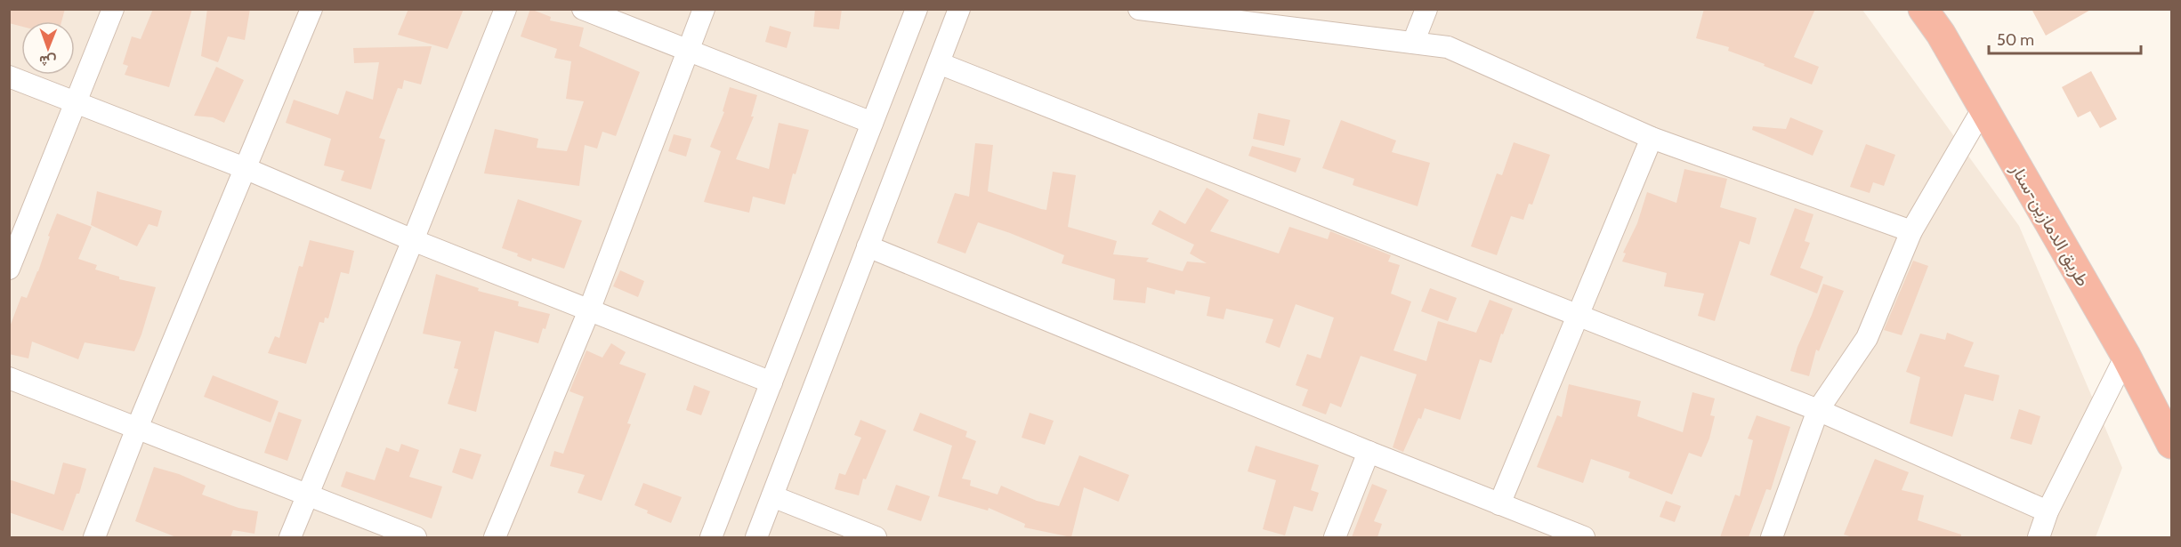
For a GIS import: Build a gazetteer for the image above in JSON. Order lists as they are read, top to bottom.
{
  "streets": {
    "highway": ["طريق الدمازين-سنار"]
  },
  "scale_bar": "50 m",
  "north": "bottom"
}
